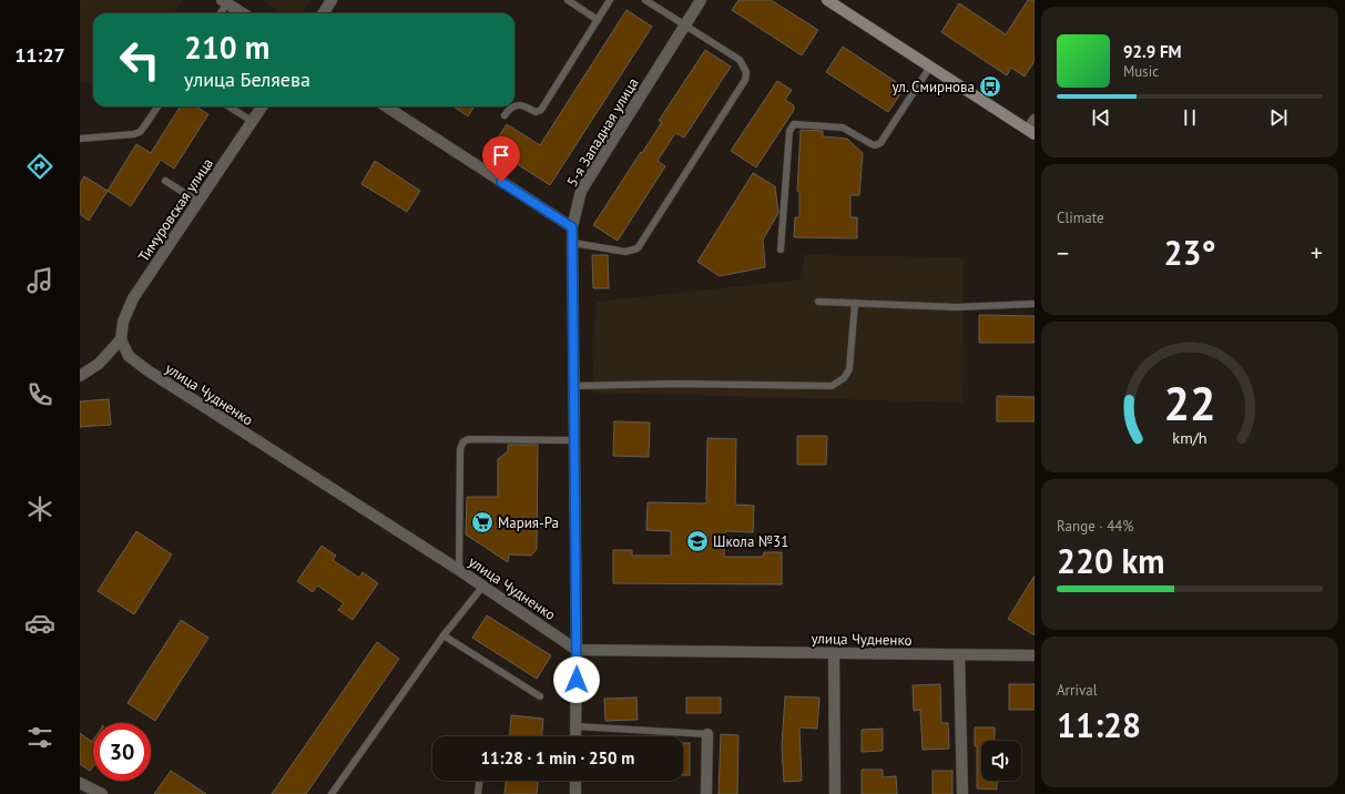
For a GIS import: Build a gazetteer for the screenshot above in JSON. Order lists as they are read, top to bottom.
{
  "streets": {
    "street": ["5-я Западная улица", "Тимуровская улица", "улица Чудненко"]
  },
  "crossings": [
    ["5-я Западная улица", "улица Чудненко"],
    ["Тимуровская улица", "улица Чудненко"]
  ],
  "places": {
    "bus stop": ["ул. Смирнова"],
    "supermarket": ["Мария-Ра"],
    "school or university": ["Школа №31"]
  },
  "page": {
    "tabs": "11:27",
    "turn": ["210 m", "улица Беляева"],
    "song": ["92.9 FM", "Music"],
    "tile": [
      "Climate",
      ["Range · 44%", "220 km"],
      ["Arrival", "11:28"]
    ],
    "heat": ["−", "23°", "+"],
    "limit": "30",
    "trip": "11:28 · 1 min · 250 m",
    "gauge": ["22", "km/h"]
  }
}
